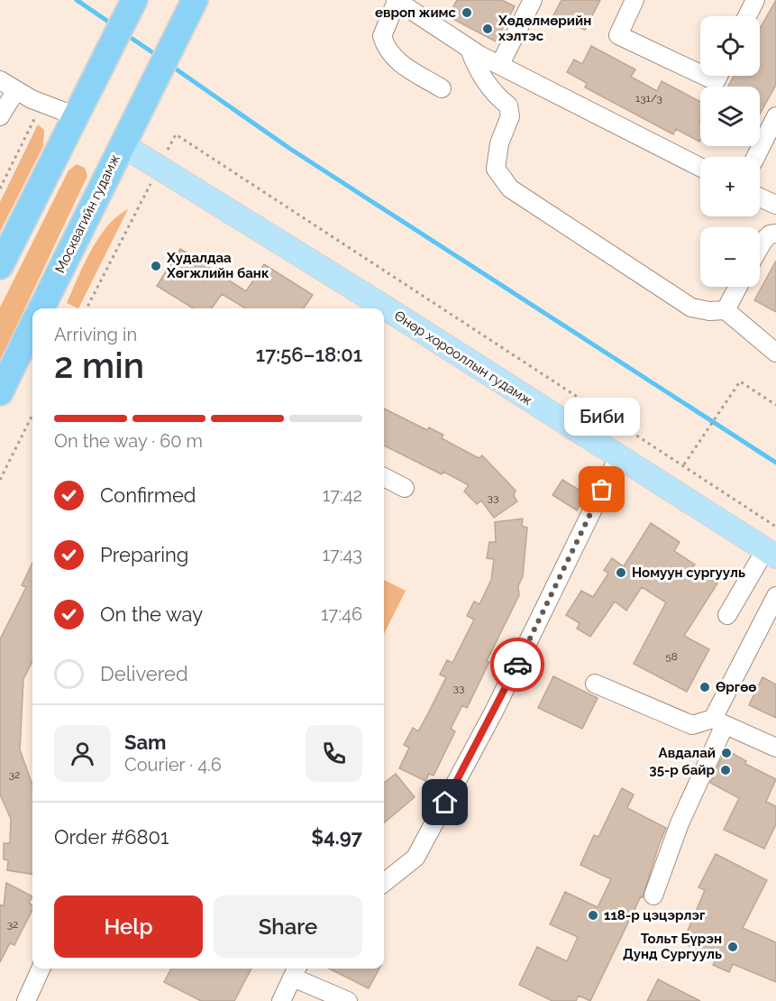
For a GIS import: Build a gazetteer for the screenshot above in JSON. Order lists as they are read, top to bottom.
{
  "streets": {
    "highway": ["Москвагийн гудамж"],
    "main road": ["Өнөр хорооллын гудамж"]
  },
  "crossings": [
    ["Москвагийн гудамж", "Өнөр хорооллын гудамж"]
  ],
  "places": [
    "европ жимс",
    "Хөдөлмөрийн хэлтэс",
    "Худалдаа Хөгжлийн банк",
    "Биби",
    "Номуун сургууль",
    "Өргөө",
    "Авдалай",
    "35-р байр",
    "118-р цэцэрлэг",
    "Тольт Бүрэн Дунд Сургууль"
  ],
  "house_numbers": [
    "131/3",
    "33",
    "58",
    "33",
    "32",
    "32"
  ],
  "page": {
    "map_buttons": ["+", "−"],
    "heading": ["2 min", "Arriving in", "17:56–18:01"],
    "panel": [
      "Sam",
      "Courier · 4.6",
      "Order #6801",
      "$4.97"
    ],
    "bubble": "Биби",
    "bar": "On the way · 60 m",
    "list": [
      ["Confirmed", "17:42"],
      ["Preparing", "17:43"],
      ["On the way", "17:46"],
      "Delivered"
    ],
    "buttons": ["Help", "Share"]
  }
}
